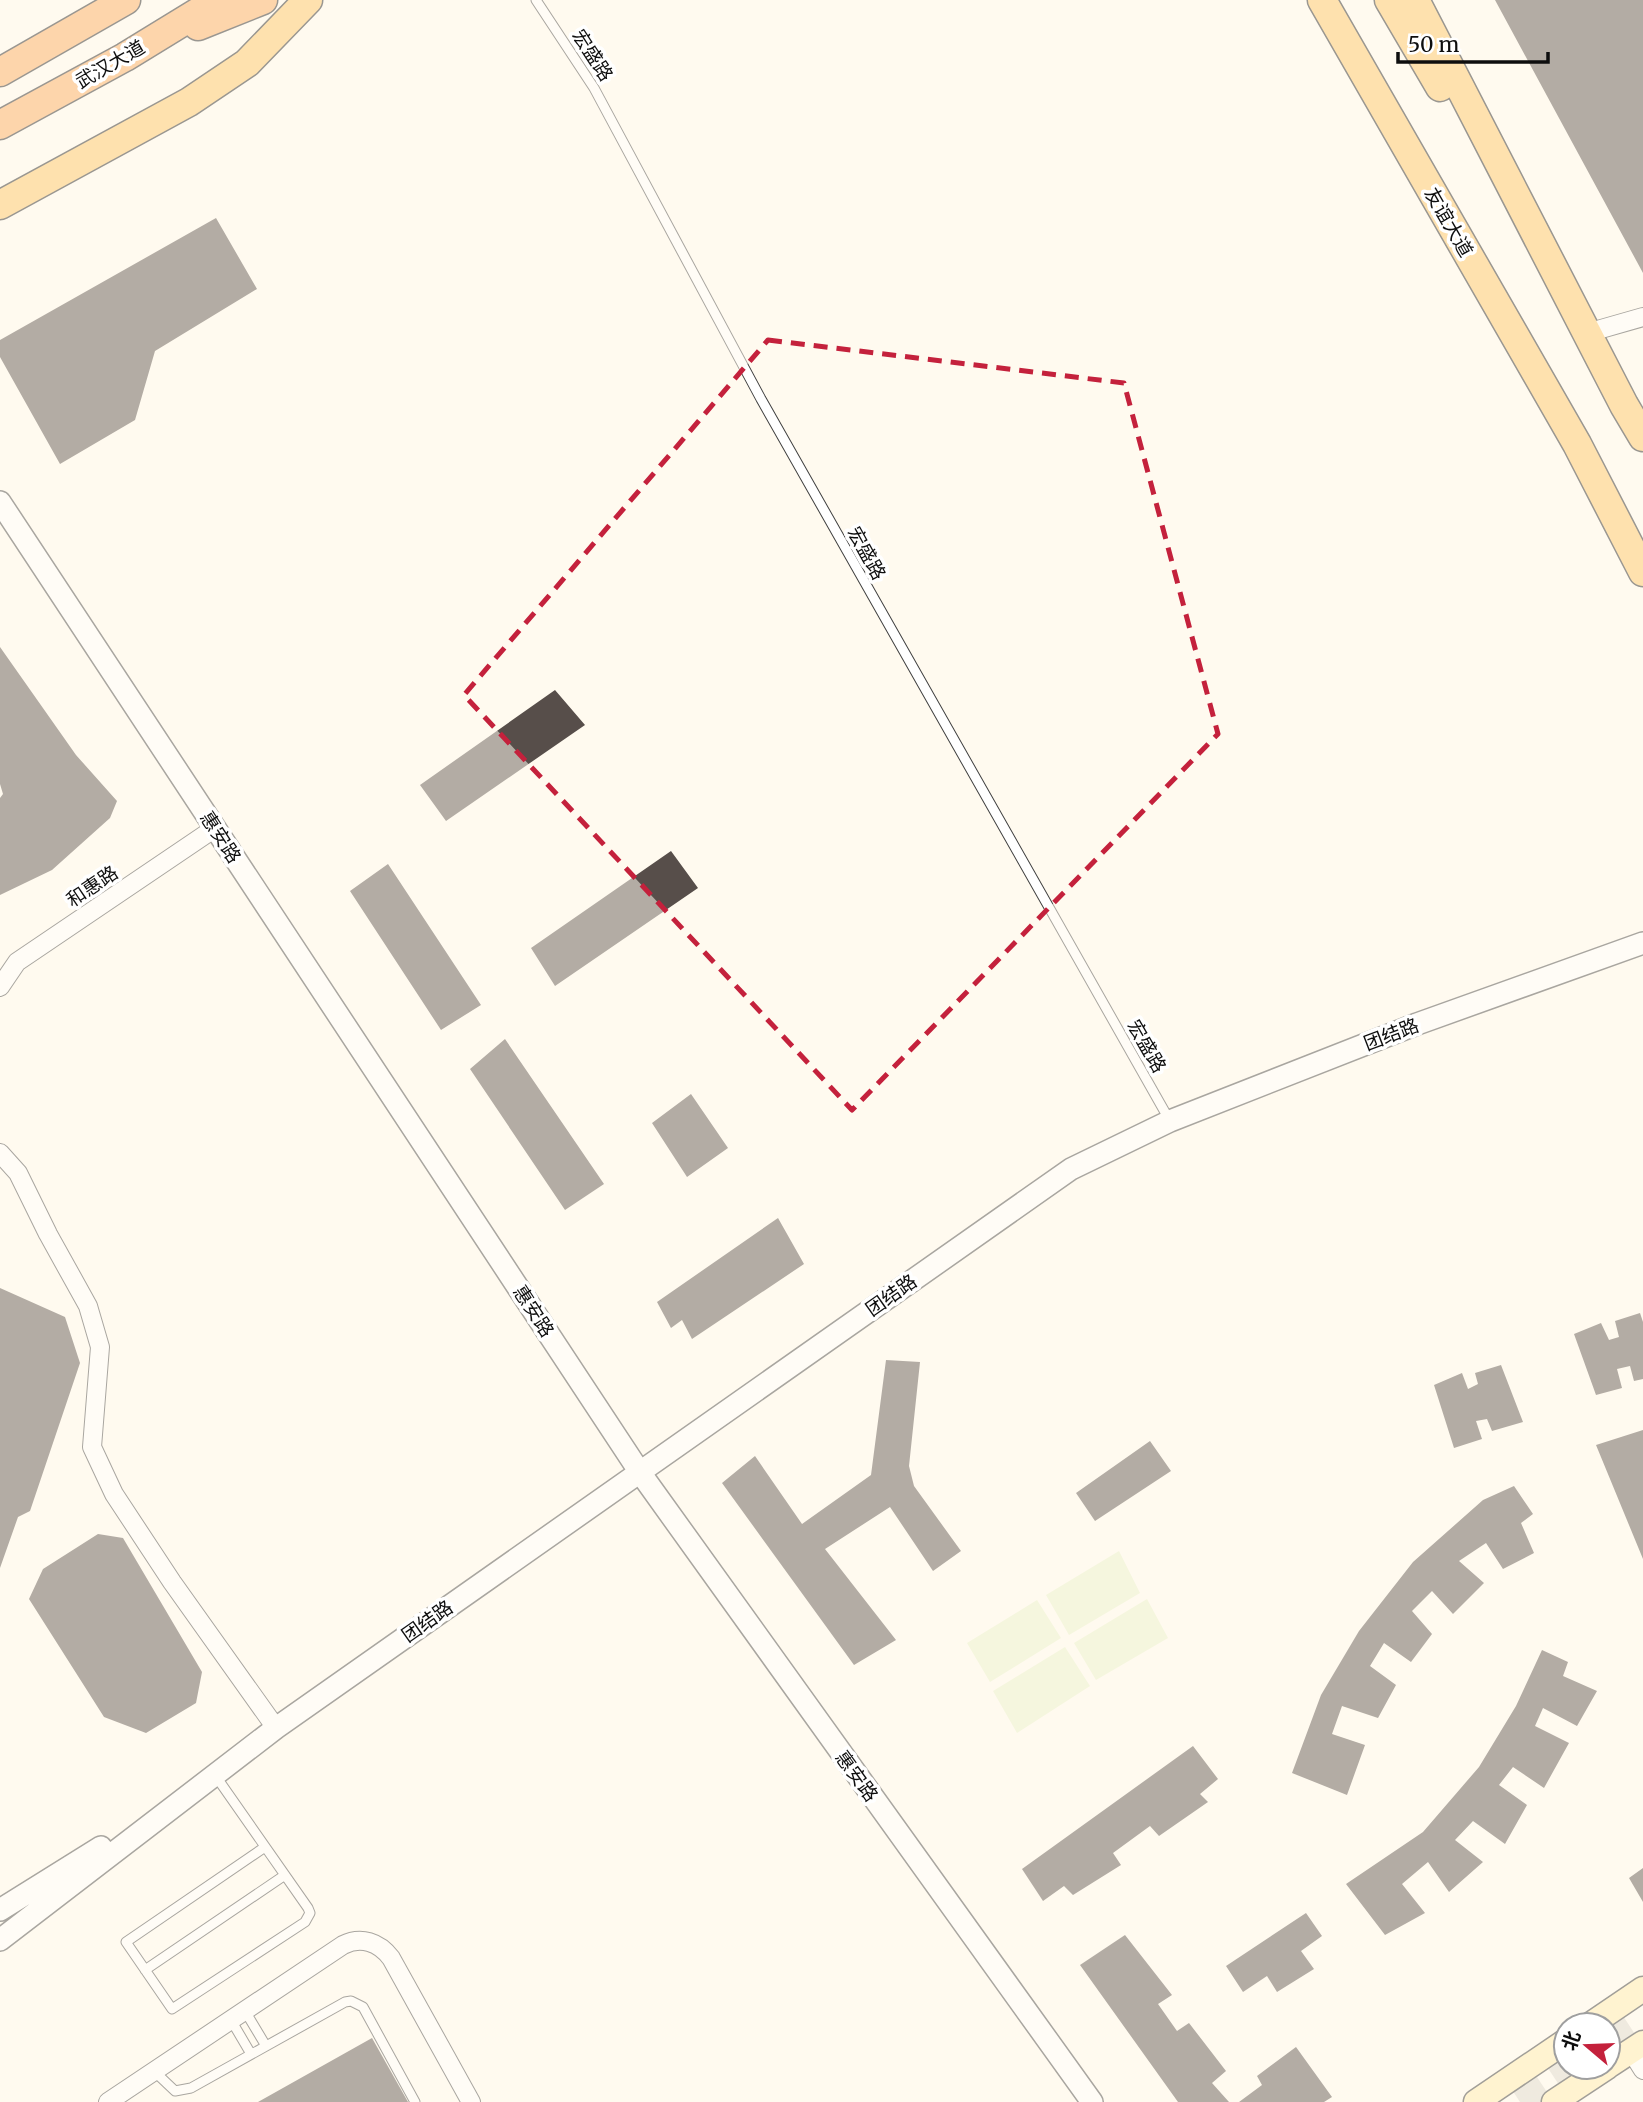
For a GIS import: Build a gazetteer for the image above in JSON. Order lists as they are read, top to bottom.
{
  "streets": {
    "highway": ["武汉大道"],
    "main road": ["友谊大道"],
    "street": ["惠安路", "和惠路", "团结路"],
    "lane": ["宏盛路"]
  },
  "crossings": [
    ["宏盛路", "团结路"],
    ["惠安路", "和惠路"],
    ["惠安路", "团结路"]
  ],
  "scale_bar": "50 m",
  "north": "left"
}
